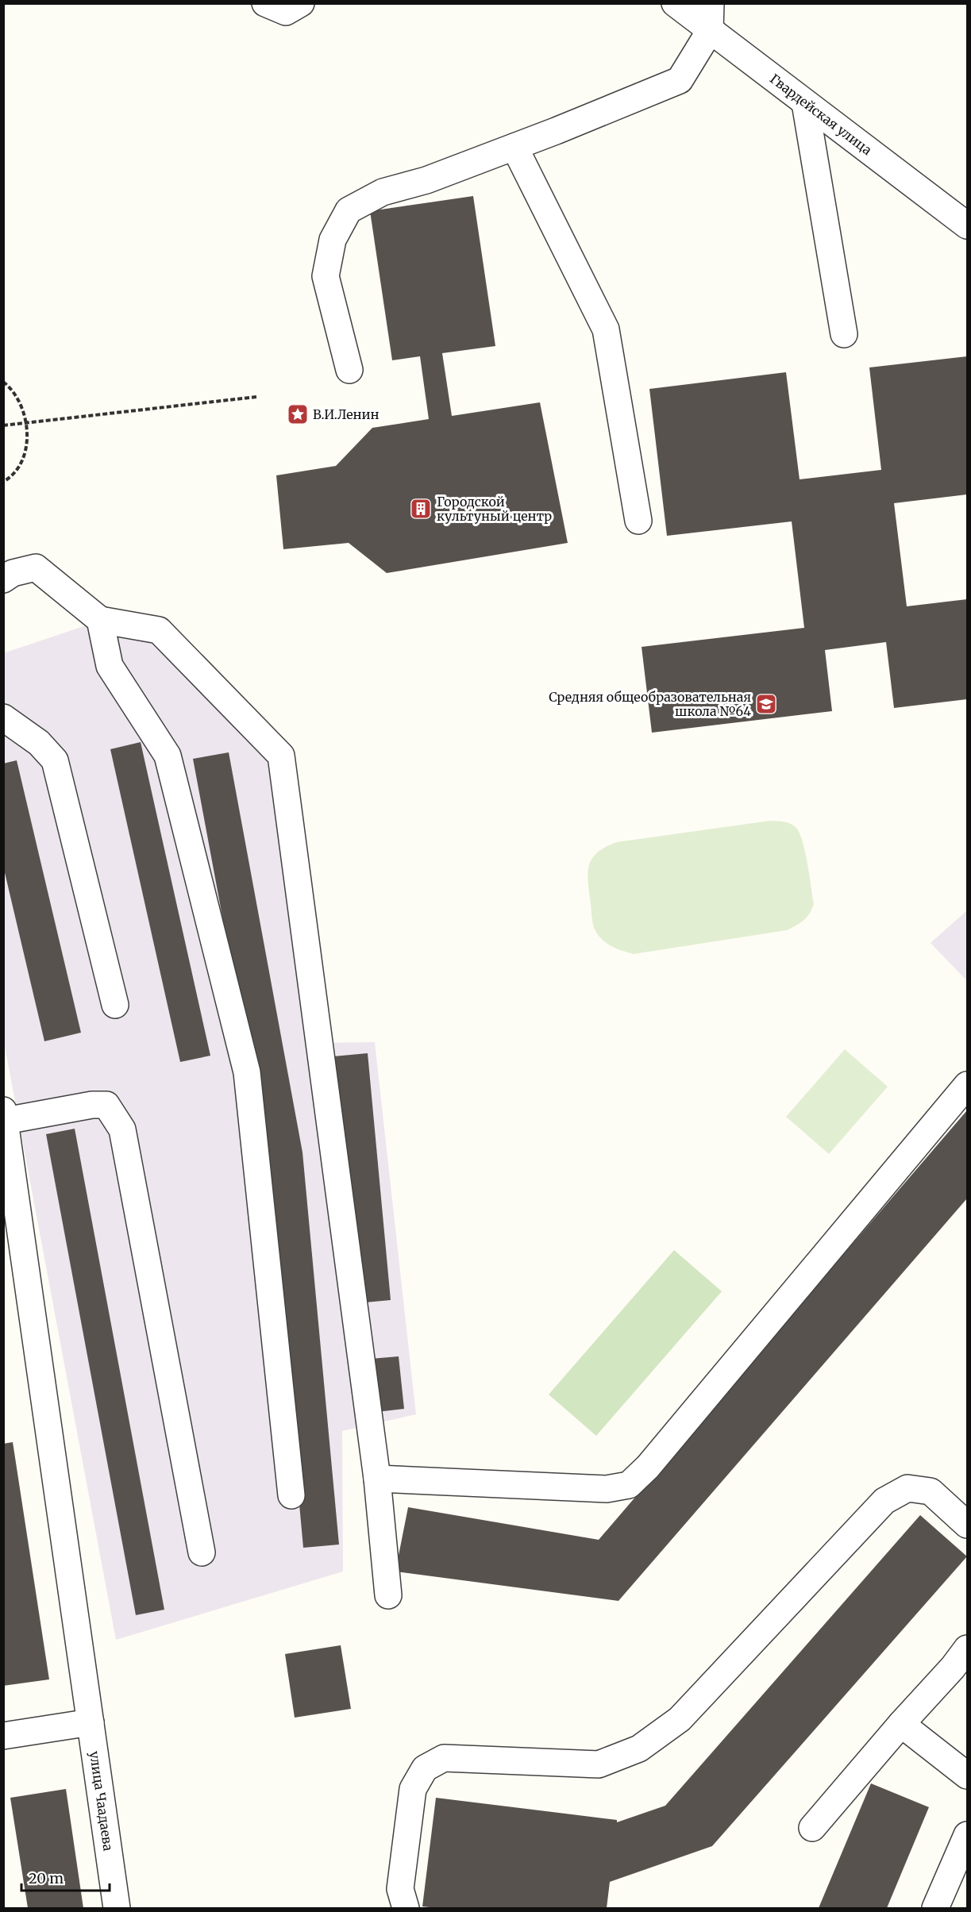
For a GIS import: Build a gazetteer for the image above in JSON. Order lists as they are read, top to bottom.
{
  "streets": {
    "street": ["Гвардейская улица", "улица Чаадаева"]
  },
  "places": {
    "place": ["В.И.Ленин"],
    "building": ["Городской культуный центр"],
    "school or university": ["Средняя общеобразовательная школа №64"]
  },
  "scale_bar": "20 m"
}
